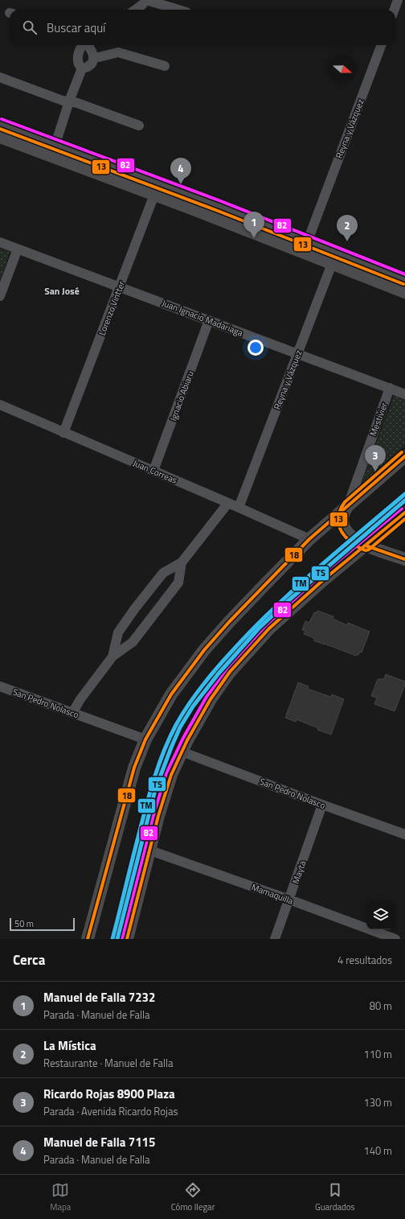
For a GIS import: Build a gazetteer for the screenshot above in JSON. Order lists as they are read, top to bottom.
{
  "streets": {
    "street": [
      "Reyna y Vázquez",
      "Lorenzo Vintter",
      "Juan Ignacio Madariaga",
      "Ignacio Abiaru",
      "Mestivier",
      "Juan Correas",
      "San Pedro Nolasco",
      "Mayta",
      "Mamaquilla"
    ]
  },
  "crossings": [
    ["Reyna y Vázquez", "Juan Ignacio Madariaga"],
    ["Reyna y Vázquez", "Juan Correas"],
    ["Lorenzo Vintter", "Juan Ignacio Madariaga"],
    ["Lorenzo Vintter", "Juan Correas"],
    ["Juan Ignacio Madariaga", "Ignacio Abiaru"],
    ["Juan Ignacio Madariaga", "Mestivier"],
    ["Ignacio Abiaru", "Juan Correas"],
    ["San Pedro Nolasco", "Mayta"],
    ["Mayta", "Mamaquilla"]
  ],
  "districts": ["San José"],
  "lines": [
    "transit line 82",
    "transit line 13",
    "transit line 18",
    "transit line TM",
    "transit line TS"
  ],
  "scale_bar": "50 m",
  "north": "right",
  "page": {
    "search": "Buscar aquí",
    "pins": [
      "4",
      "1",
      "2",
      "3"
    ],
    "scale": "50 m",
    "heading": ["Cerca", "4 resultados"],
    "list": [
      {
        "mark": "1",
        "name": "Manuel de Falla 7232",
        "note": "Parada · Manuel de Falla",
        "value": "80 m"
      },
      {
        "mark": "2",
        "name": "La Mística",
        "note": "Restaurante · Manuel de Falla",
        "value": "110 m"
      },
      {
        "mark": "3",
        "name": "Ricardo Rojas 8900 Plaza",
        "note": "Parada · Avenida Ricardo Rojas",
        "value": "130 m"
      },
      {
        "mark": "4",
        "name": "Manuel de Falla 7115",
        "note": "Parada · Manuel de Falla",
        "value": "140 m"
      }
    ],
    "nav": ["Mapa", "Cómo llegar", "Guardados"]
  }
}
